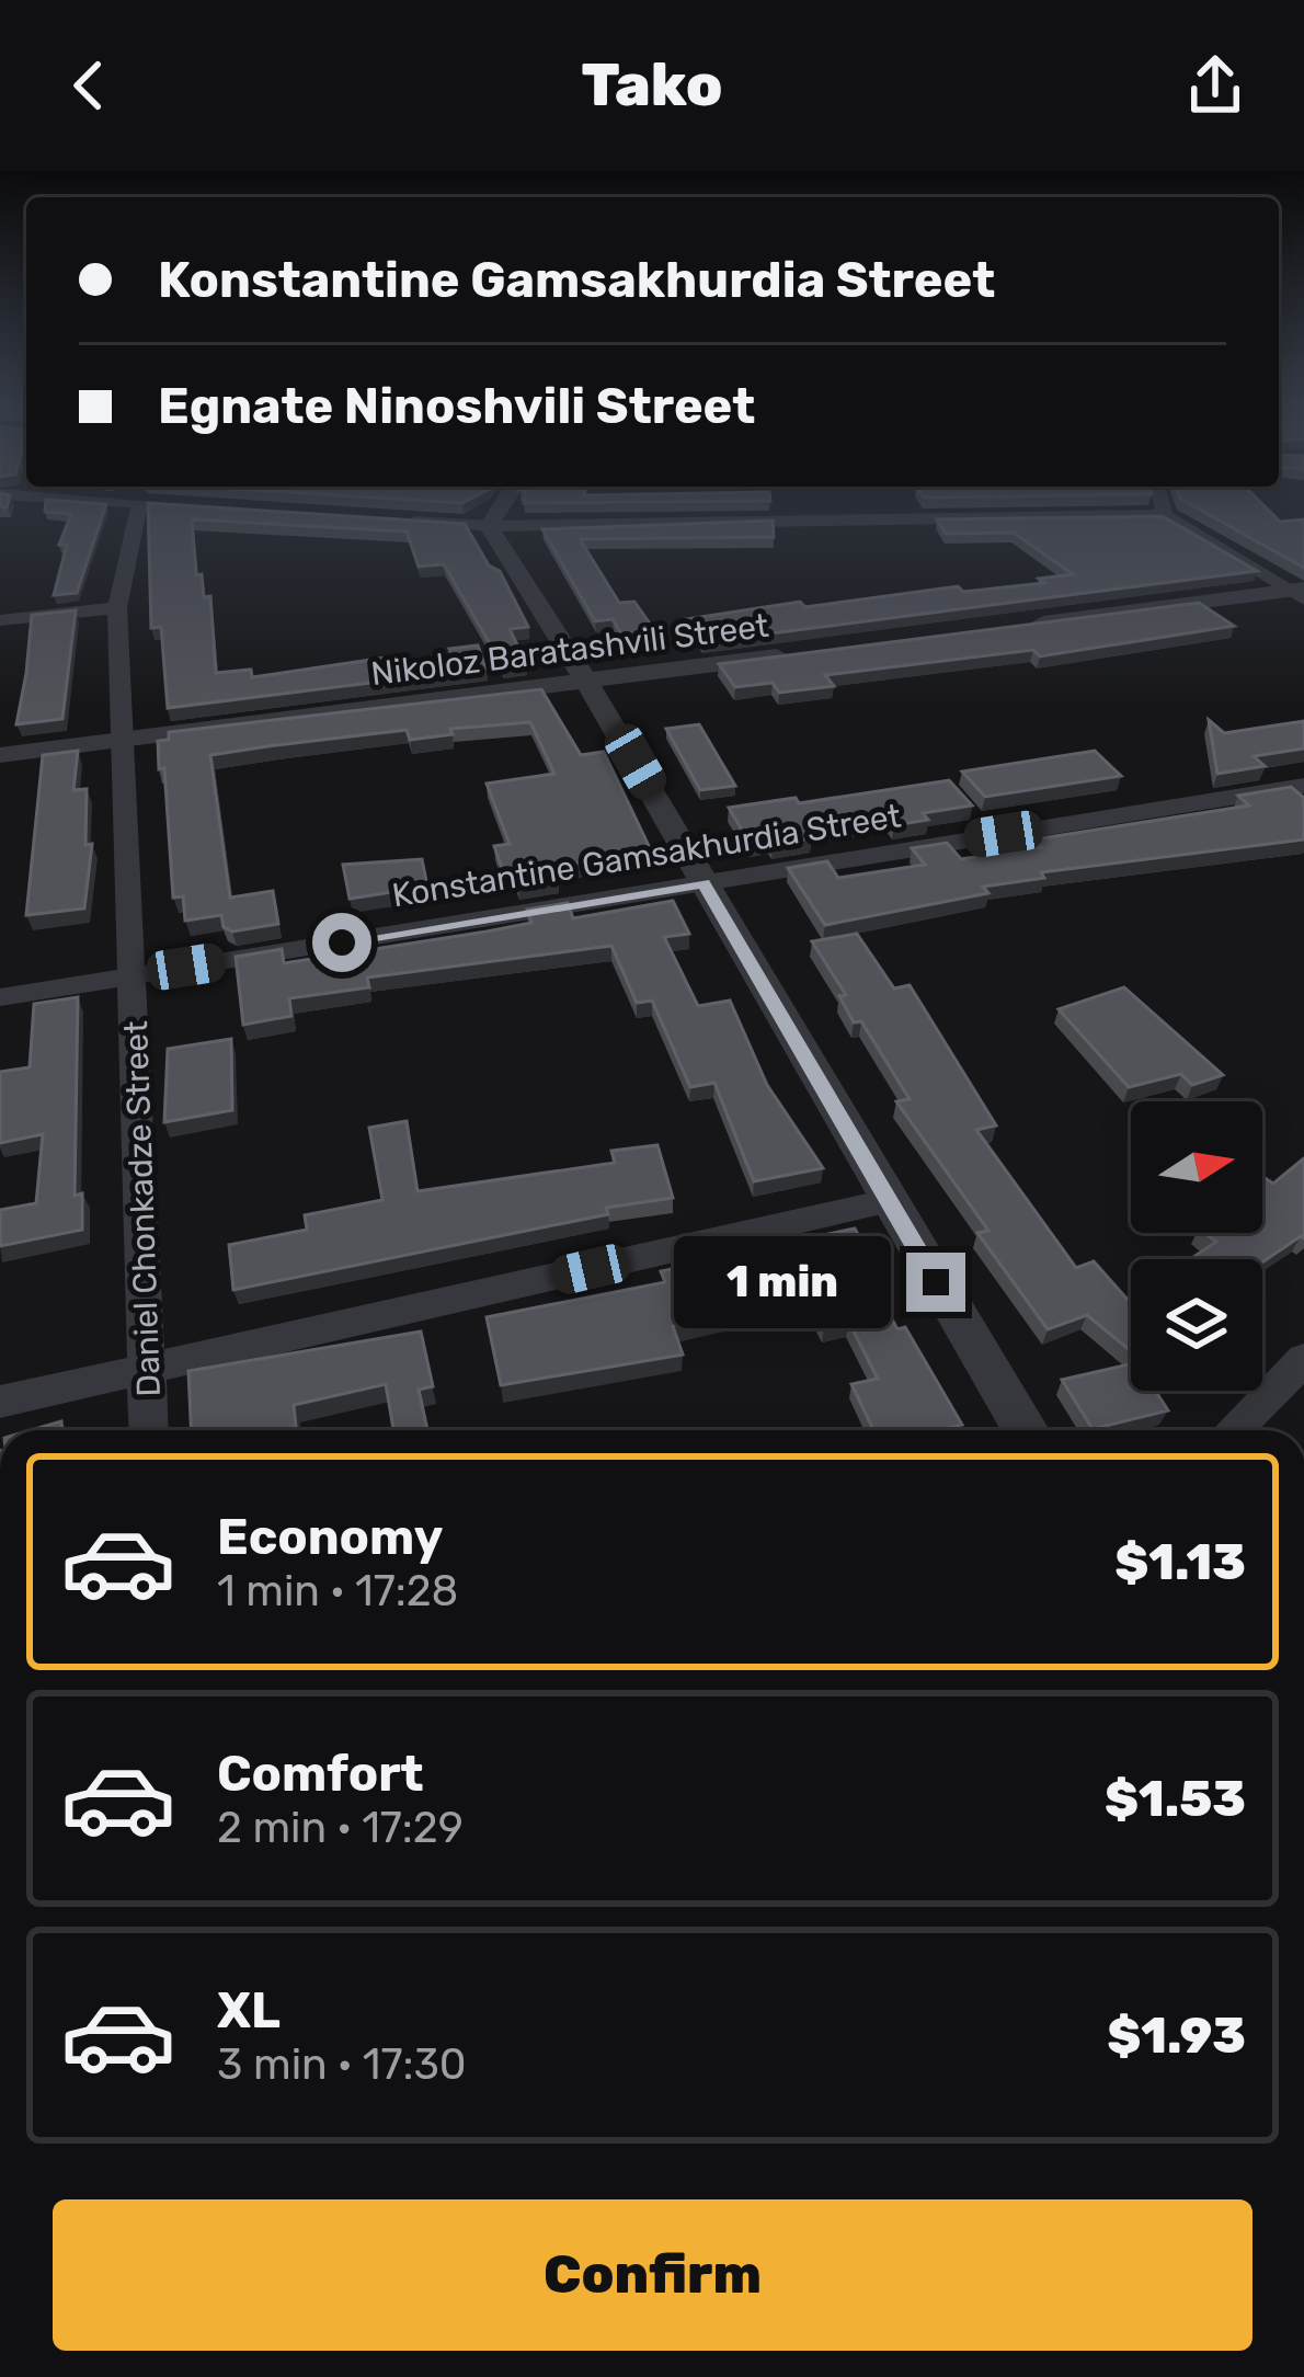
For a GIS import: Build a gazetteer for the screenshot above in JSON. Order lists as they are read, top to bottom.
{
  "streets": {
    "street": ["Nikoloz Baratashvili Street", "Konstantine Gamsakhurdia Street", "Daniel Chonkadze Street"]
  },
  "crossings": [
    ["Nikoloz Baratashvili Street", "Daniel Chonkadze Street"],
    ["Konstantine Gamsakhurdia Street", "Daniel Chonkadze Street"]
  ],
  "north": "right",
  "page": {
    "header": "Tako",
    "banner": ["Konstantine Gamsakhurdia Street", "Egnate Ninoshvili Street"],
    "bubble": "1 min",
    "list": [
      {
        "name": "Economy",
        "note": "1 min · 17:28",
        "value": "$1.13"
      },
      {
        "name": "Comfort",
        "note": "2 min · 17:29",
        "value": "$1.53"
      },
      {
        "name": "XL",
        "note": "3 min · 17:30",
        "value": "$1.93"
      }
    ],
    "buttons": "Confirm"
  }
}
